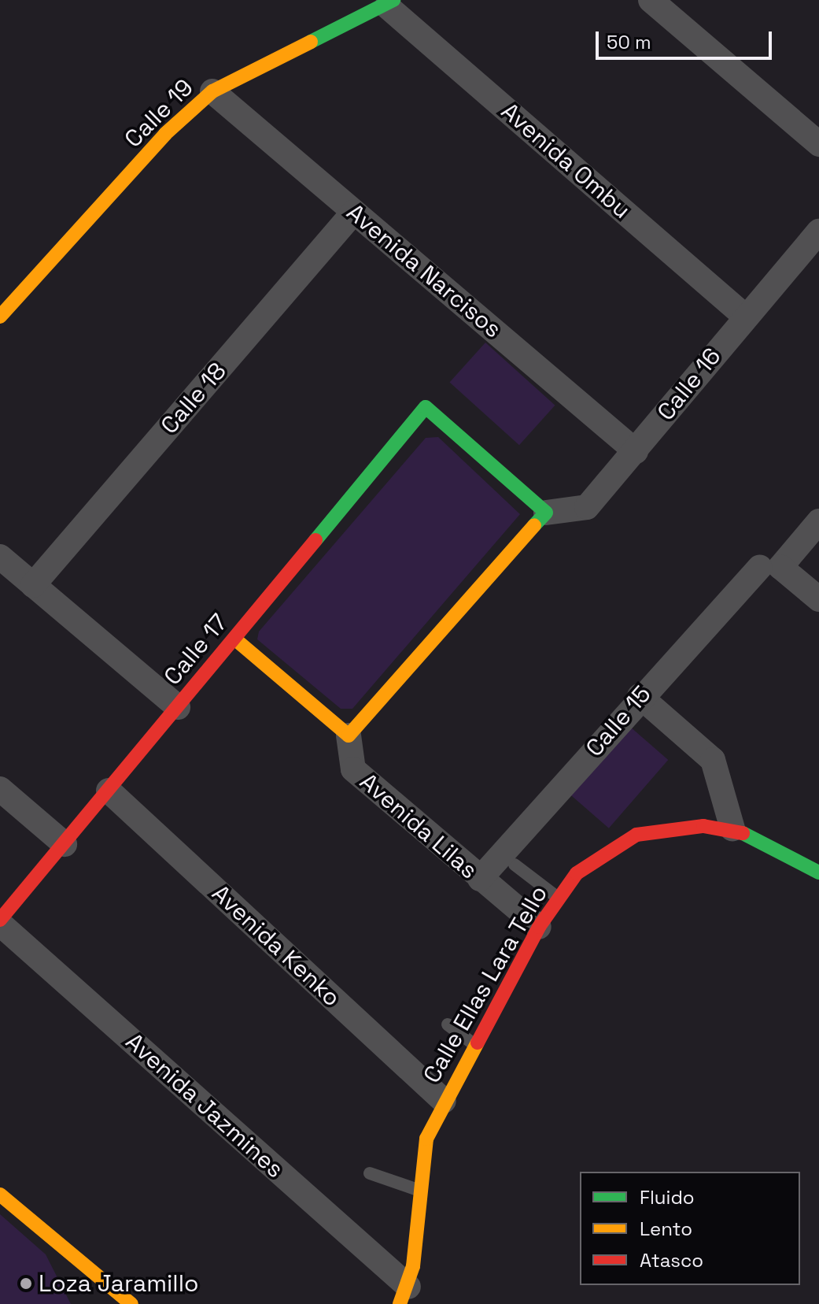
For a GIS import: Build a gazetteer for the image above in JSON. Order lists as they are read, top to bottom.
{
  "streets": {
    "street": [
      "Calle 19",
      "Avenida Ombu",
      "Avenida Narcisos",
      "Calle 16",
      "Calle 18",
      "Calle 17",
      "Calle 15",
      "Avenida Lilas",
      "Avenida Kenko",
      "Calle Ellas Lara Tello",
      "Avenida Jazmines"
    ]
  },
  "crossings": [
    ["Calle 19", "Avenida Ombu"],
    ["Calle 19", "Avenida Narcisos"],
    ["Avenida Ombu", "Calle 16"],
    ["Avenida Narcisos", "Calle 16"],
    ["Avenida Narcisos", "Calle 18"],
    ["Calle 16", "Calle 17"],
    ["Calle 17", "Avenida Kenko"],
    ["Calle 17", "Avenida Jazmines"],
    ["Calle 15", "Avenida Lilas"],
    ["Avenida Lilas", "Calle Ellas Lara Tello"],
    ["Avenida Kenko", "Calle Ellas Lara Tello"],
    ["Calle Ellas Lara Tello", "Avenida Jazmines"]
  ],
  "places": ["Loza Jaramillo"],
  "legend": ["Fluido", "Lento", "Atasco"],
  "scale_bar": "50 m"
}
